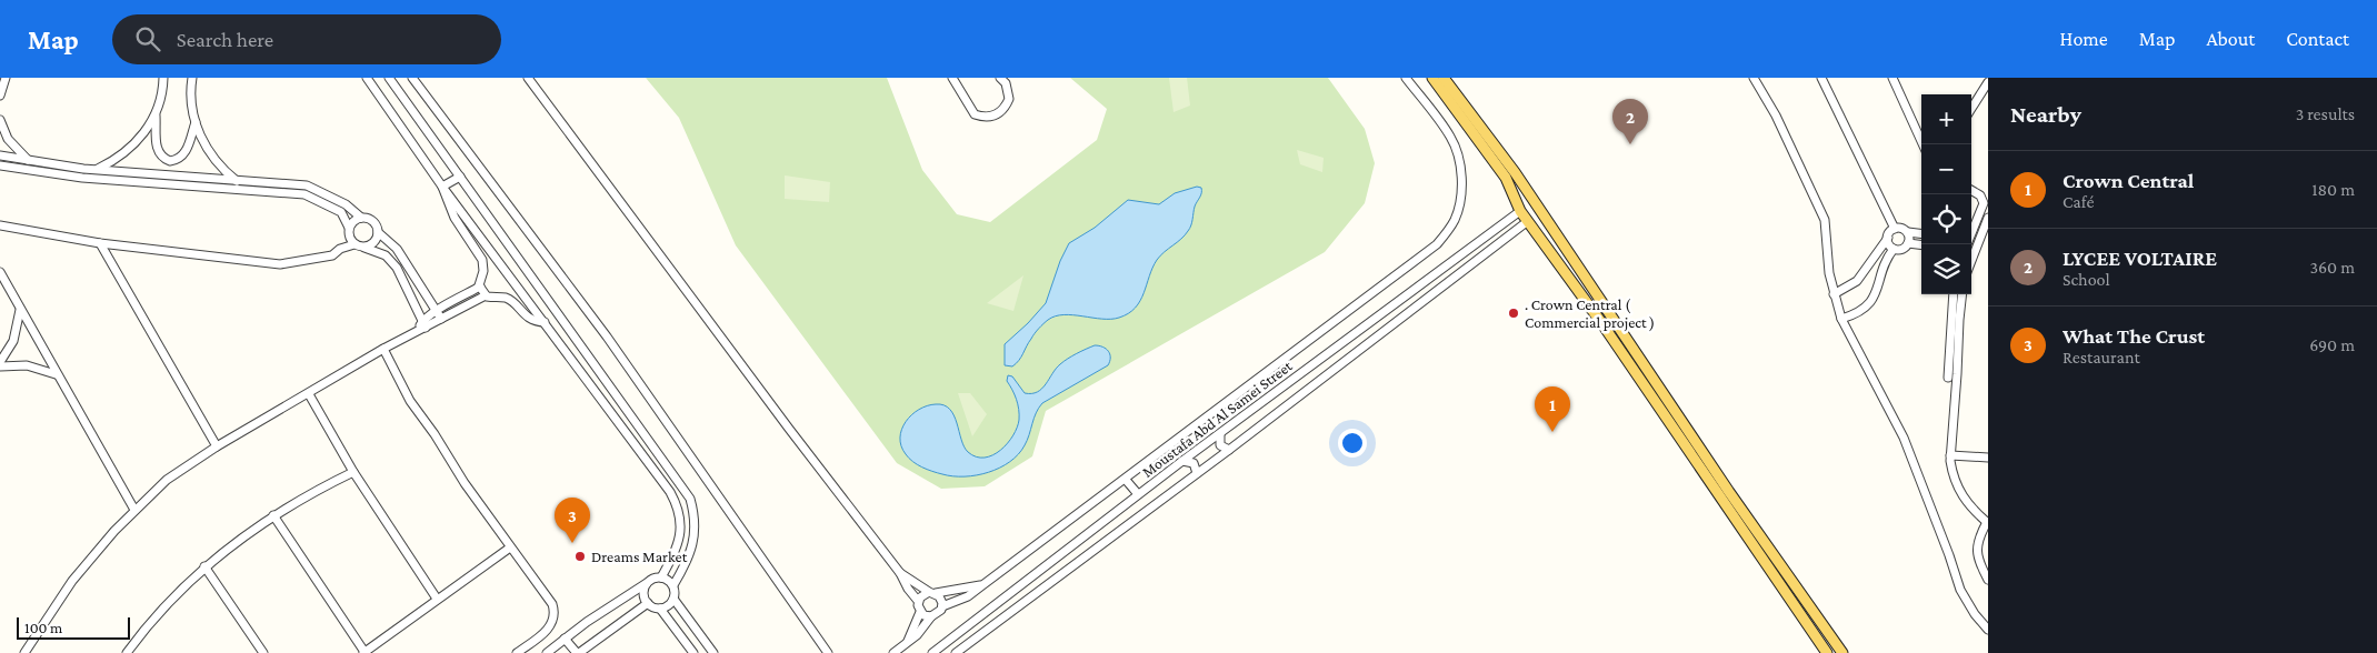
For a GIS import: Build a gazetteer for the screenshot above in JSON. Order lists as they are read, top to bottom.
{
  "streets": {
    "street": ["Moustafa Abd Al Samei Street"]
  },
  "places": [". Crown Central ( Commercial project )", "Dreams Market"],
  "scale_bar": "100 m",
  "page": {
    "header": "Map",
    "search": "Search here",
    "nav": [
      "Home",
      "Map",
      "About",
      "Contact"
    ],
    "heading": ["Nearby", "3 results"],
    "map_buttons": ["+", "−"],
    "pins": ["2", "1", "3"],
    "list": [
      {
        "mark": "1",
        "name": "Crown Central",
        "note": "Café",
        "value": "180 m"
      },
      {
        "mark": "2",
        "name": "LYCEE VOLTAIRE",
        "note": "School",
        "value": "360 m"
      },
      {
        "mark": "3",
        "name": "What The Crust",
        "note": "Restaurant",
        "value": "690 m"
      }
    ],
    "scale": "100 m"
  }
}
